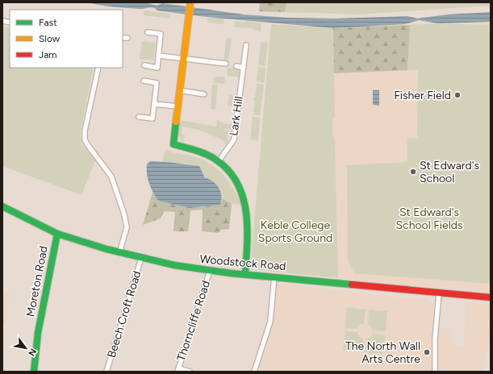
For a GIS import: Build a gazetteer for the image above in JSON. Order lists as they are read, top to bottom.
{
  "streets": {
    "main road": ["Woodstock Road", "Moreton Road"],
    "street": ["Lark Hill", "Beech Croft Road", "Thorncliffe Road"]
  },
  "crossings": [
    ["Woodstock Road", "Moreton Road"],
    ["Woodstock Road", "Beech Croft Road"],
    ["Woodstock Road", "Thorncliffe Road"]
  ],
  "parks": ["St Edward's School Fields", "Keble College Sports Ground"],
  "places": ["Fisher Field", "St Edward's School", "The North Wall Arts Centre"],
  "legend": ["Fast", "Slow", "Jam"],
  "north": "bottom right"
}
